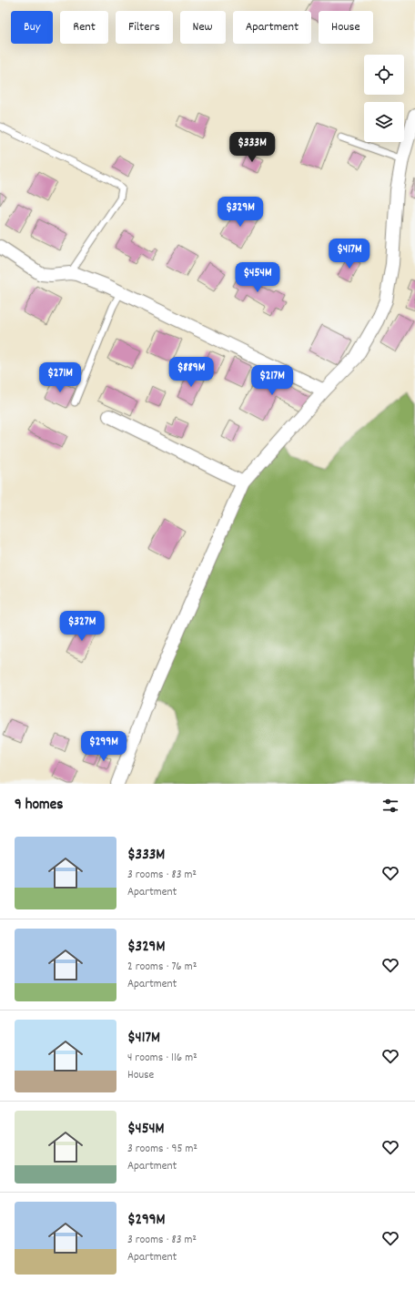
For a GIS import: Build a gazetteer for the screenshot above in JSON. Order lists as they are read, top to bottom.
{
  "page": {
    "chip": [
      "Buy",
      "Rent",
      "Filters",
      "New",
      "Apartment",
      "House"
    ],
    "price": [
      "$333M",
      "$329M",
      "$417M",
      "$454M",
      "$889M",
      "$271M",
      "$217M",
      "$327M",
      "$299M"
    ],
    "heading": "9 homes",
    "list": [
      {
        "name": "$333M",
        "note": "3 rooms · 83 m² · Apartment"
      },
      {
        "name": "$329M",
        "note": "2 rooms · 76 m² · Apartment"
      },
      {
        "name": "$417M",
        "note": "4 rooms · 116 m² · House"
      },
      {
        "name": "$454M",
        "note": "3 rooms · 95 m² · Apartment"
      },
      {
        "name": "$299M",
        "note": "3 rooms · 83 m² · Apartment"
      }
    ]
  }
}
